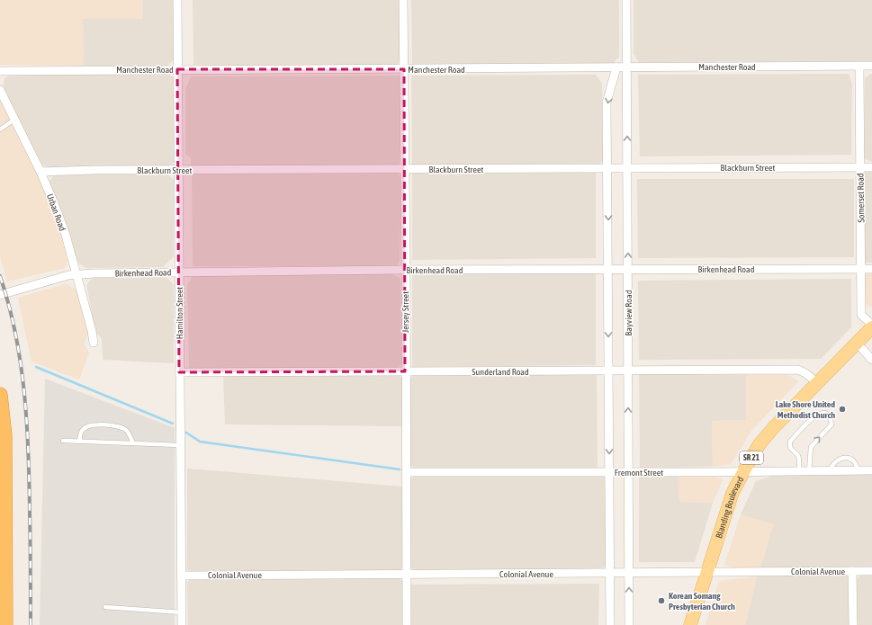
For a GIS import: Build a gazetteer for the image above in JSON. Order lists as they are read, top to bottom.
{
  "streets": {
    "main road": ["SR 21", "Blanding Boulevard"],
    "street": [
      "Manchester Road",
      "Blackburn Street",
      "Somerset Road",
      "Urban Road",
      "Birkenhead Road",
      "Jersey Street",
      "Hamilton Street",
      "Bayview Road",
      "Sunderland Road",
      "Fremont Street",
      "Colonial Avenue"
    ]
  },
  "crossings": [
    ["Manchester Road", "Somerset Road"],
    ["Manchester Road", "Jersey Street"],
    ["Manchester Road", "Hamilton Street"],
    ["Manchester Road", "Bayview Road"],
    ["Blackburn Street", "Somerset Road"],
    ["Blackburn Street", "Urban Road"],
    ["Blackburn Street", "Jersey Street"],
    ["Blackburn Street", "Hamilton Street"],
    ["Blackburn Street", "Bayview Road"],
    ["Somerset Road", "Birkenhead Road"],
    ["Somerset Road", "Blanding Boulevard"],
    ["Urban Road", "Birkenhead Road"],
    ["Birkenhead Road", "Jersey Street"],
    ["Birkenhead Road", "Hamilton Street"],
    ["Birkenhead Road", "Bayview Road"],
    ["Jersey Street", "Sunderland Road"],
    ["Jersey Street", "Fremont Street"],
    ["Jersey Street", "Colonial Avenue"],
    ["Hamilton Street", "Sunderland Road"],
    ["Hamilton Street", "Colonial Avenue"],
    ["Bayview Road", "Sunderland Road"],
    ["Bayview Road", "Fremont Street"],
    ["Bayview Road", "Colonial Avenue"],
    ["Sunderland Road", "Blanding Boulevard"],
    ["Fremont Street", "Blanding Boulevard"],
    ["Blanding Boulevard", "Colonial Avenue"]
  ],
  "places": ["Lake Shore United Methodist Church", "Korean Somang Presbyterian Church"]
}
